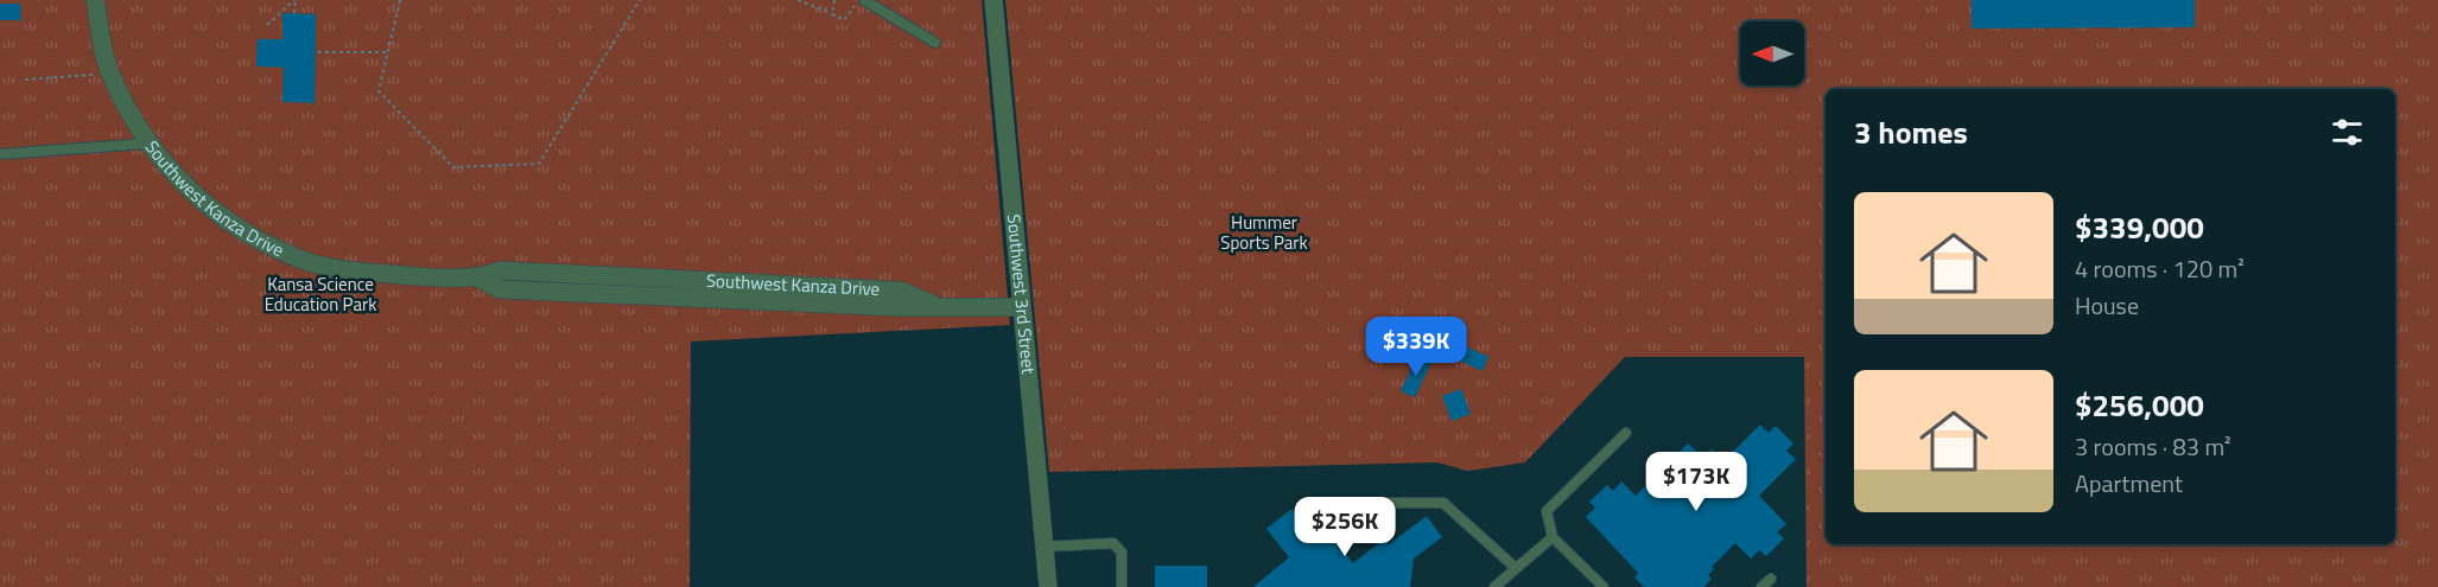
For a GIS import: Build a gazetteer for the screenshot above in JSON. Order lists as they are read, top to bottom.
{
  "streets": {
    "street": ["Southwest Kanza Drive", "Southwest 3rd Street"]
  },
  "crossings": [
    ["Southwest Kanza Drive", "Southwest 3rd Street"]
  ],
  "parks": ["Hummer Sports Park", "Kansa Science Education Park"],
  "north": "left",
  "page": {
    "heading": "3 homes",
    "list": [
      {
        "name": "$339,000",
        "note": "4 rooms · 120 m² · House"
      },
      {
        "name": "$256,000",
        "note": "3 rooms · 83 m² · Apartment"
      }
    ],
    "price": ["$339K", "$173K", "$256K"]
  }
}
